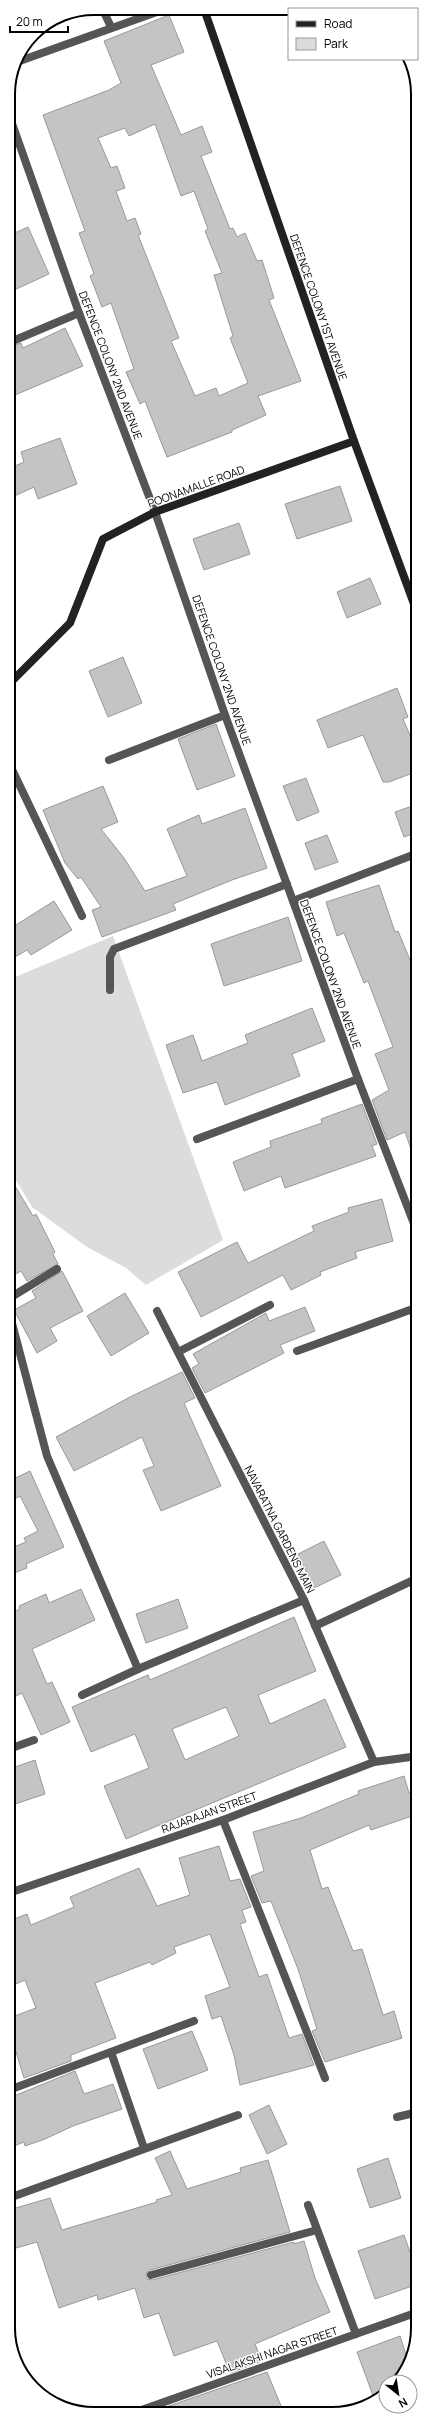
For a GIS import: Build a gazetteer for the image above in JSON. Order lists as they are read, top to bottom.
{
  "streets": {
    "street": [
      "DEFENCE COLONY 1ST AVENUE",
      "DEFENCE COLONY 2ND AVENUE",
      "POONAMALLE ROAD",
      "NAVARATNA GARDENS MAIN",
      "RAJARAJAN STREET",
      "VISALAKSHI NAGAR STREET"
    ]
  },
  "crossings": [
    ["DEFENCE COLONY 1ST AVENUE", "POONAMALLE ROAD"],
    ["DEFENCE COLONY 2ND AVENUE", "POONAMALLE ROAD"],
    ["NAVARATNA GARDENS MAIN", "RAJARAJAN STREET"]
  ],
  "legend": ["Road", "Park"],
  "scale_bar": "20 m",
  "north": "bottom right"
}
